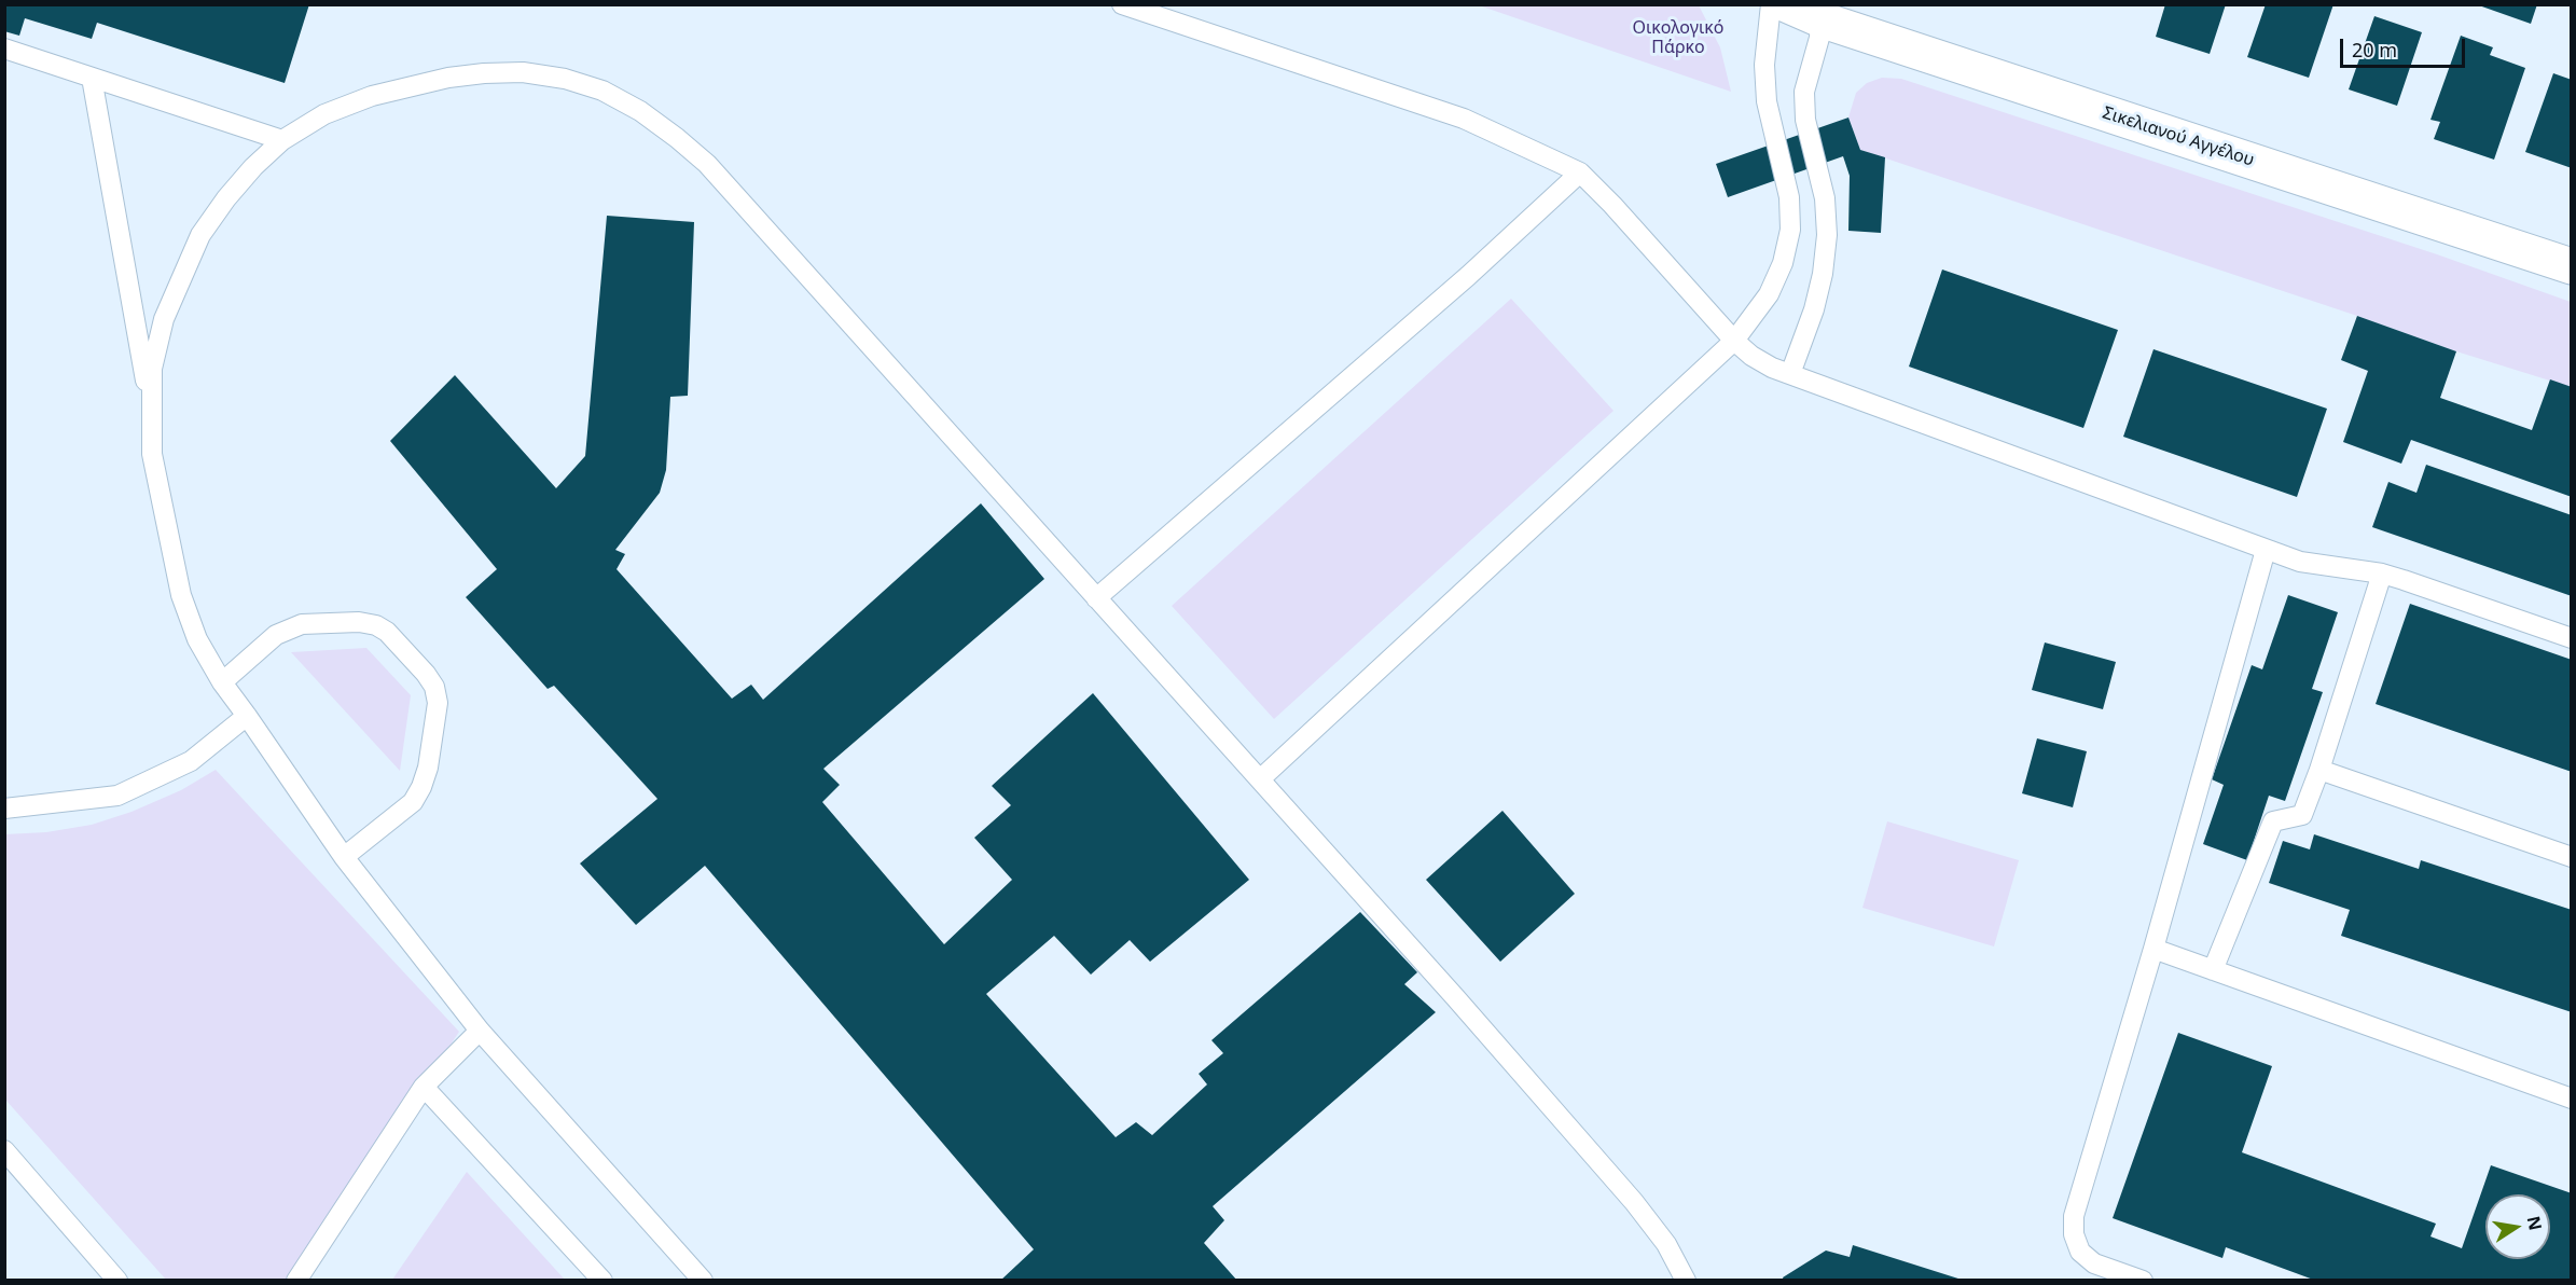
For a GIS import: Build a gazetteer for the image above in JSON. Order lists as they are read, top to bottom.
{
  "streets": {
    "street": ["Σικελιανού Αγγέλου"]
  },
  "parks": ["Οικολογικό Πάρκο"],
  "scale_bar": "20 m",
  "north": "right"
}
